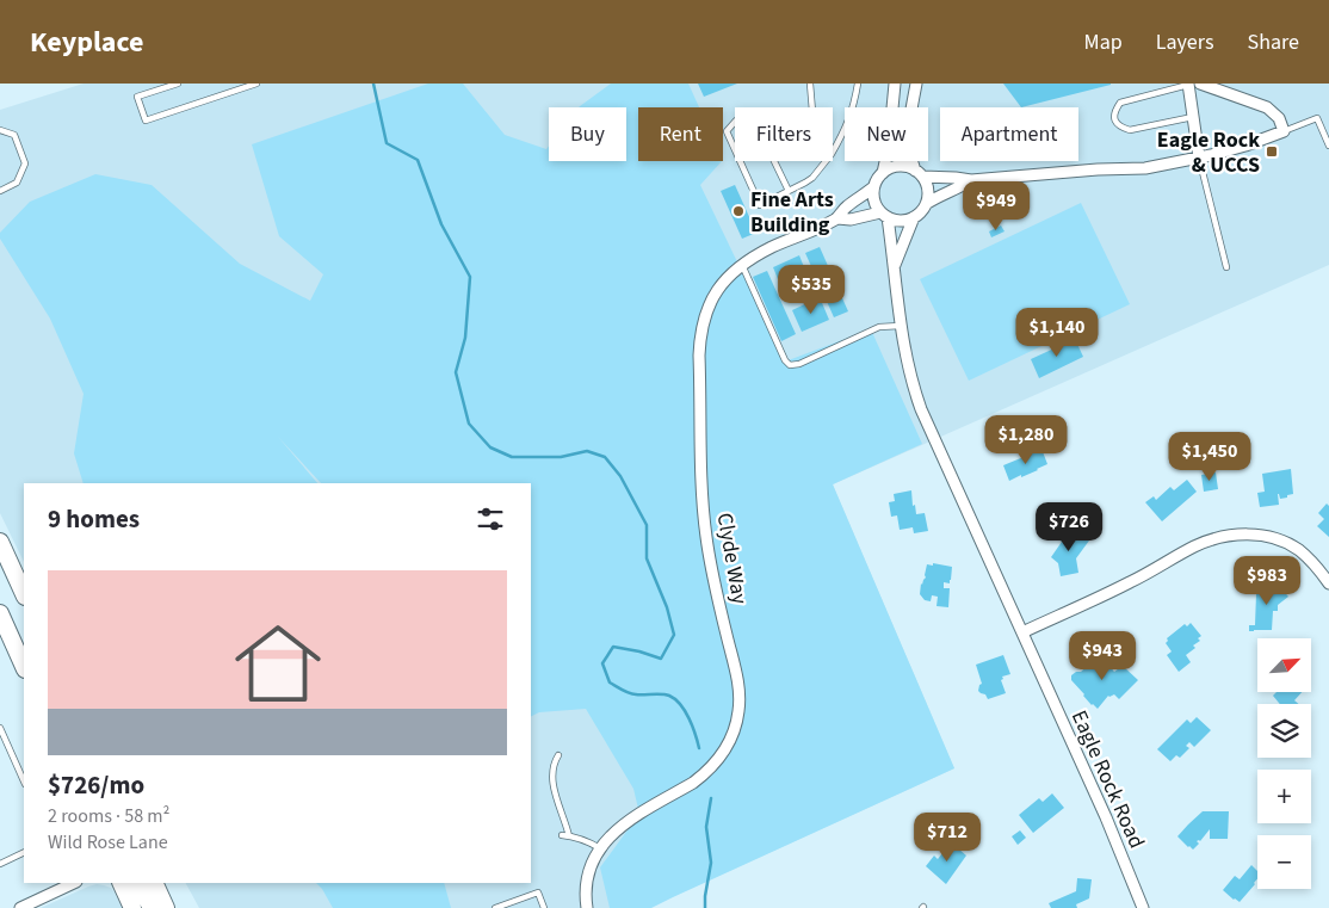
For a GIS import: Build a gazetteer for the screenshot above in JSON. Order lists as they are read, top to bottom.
{
  "streets": {
    "street": ["Clyde Way", "Eagle Rock Road"]
  },
  "places": {
    "transit": ["Eagle Rock & UCCS"],
    "other": ["Fine Arts Building"]
  },
  "north": "top right",
  "page": {
    "header": "Keyplace",
    "nav": ["Map", "Layers", "Share"],
    "chip": [
      "Buy",
      "Rent",
      "Filters",
      "New",
      "Apartment"
    ],
    "price": [
      "$949",
      "$535",
      "$1,140",
      "$1,280",
      "$1,450",
      "$726",
      "$983",
      "$943",
      "$712"
    ],
    "heading": "9 homes",
    "list": [
      {
        "name": "$726/mo",
        "note": "2 rooms · 58 m² · Wild Rose Lane"
      }
    ],
    "map_buttons": ["+", "−"]
  }
}
